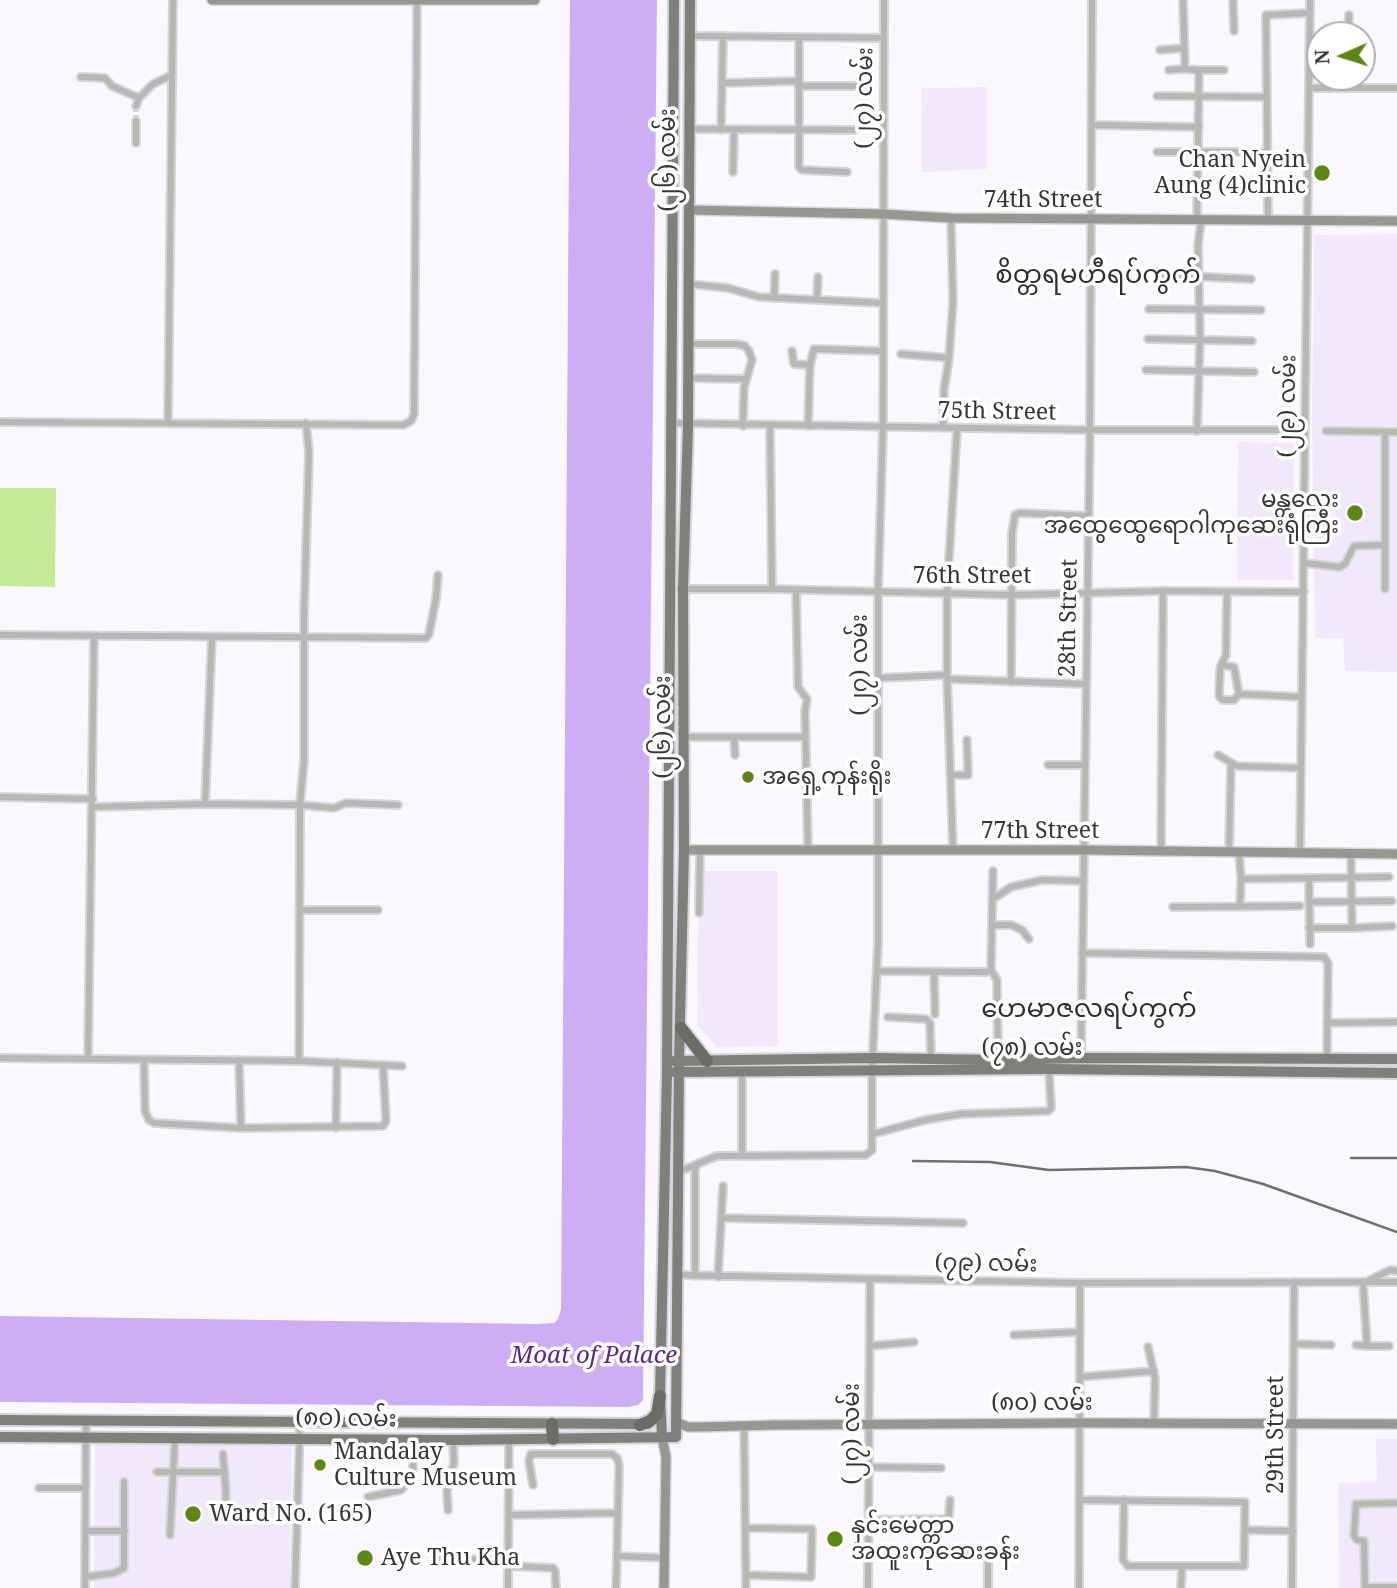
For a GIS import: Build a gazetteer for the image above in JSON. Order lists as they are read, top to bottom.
{
  "streets": {
    "main road": ["(၂၆) လမ်း", "(၇၈) လမ်း", "(၈၀) လမ်း"],
    "street": [
      "(၂၇) လမ်း",
      "74th Street",
      "(၂၉) လမ်း",
      "75th Street",
      "76th Street",
      "28th Street",
      "77th Street",
      "(၇၉) လမ်း",
      "29th Street"
    ]
  },
  "crossings": [
    ["(၂၇) လမ်း", "74th Street"],
    ["(၂၇) လမ်း", "75th Street"],
    ["(၂၇) လမ်း", "76th Street"],
    ["(၂၇) လမ်း", "77th Street"],
    ["(၂၇) လမ်း", "(၇၈) လမ်း"],
    ["(၂၇) လမ်း", "(၇၉) လမ်း"],
    ["(၂၇) လမ်း", "(၈၀) လမ်း"],
    ["(၂၆) လမ်း", "74th Street"],
    ["(၂၆) လမ်း", "75th Street"],
    ["(၂၆) လမ်း", "76th Street"],
    ["(၂၆) လမ်း", "77th Street"],
    ["(၂၆) လမ်း", "(၇၈) လမ်း"],
    ["(၂၆) လမ်း", "(၇၉) လမ်း"],
    ["(၂၆) လမ်း", "(၈၀) လမ်း"],
    ["74th Street", "(၂၉) လမ်း"],
    ["74th Street", "28th Street"],
    ["(၂၉) လမ်း", "75th Street"],
    ["(၂၉) လမ်း", "76th Street"],
    ["(၂၉) လမ်း", "77th Street"],
    ["75th Street", "28th Street"],
    ["76th Street", "28th Street"],
    ["28th Street", "77th Street"],
    ["28th Street", "(၇၈) လမ်း"],
    ["(၇၉) လမ်း", "29th Street"],
    ["(၈၀) လမ်း", "29th Street"]
  ],
  "districts": ["စိတ္တရမဟီရပ်ကွက်", "ဟေမာဇလရပ်ကွက်"],
  "water": ["Moat of Palace"],
  "places": [
    "Chan Nyein Aung (4)clinic",
    "မန္တလေး အထွေထွေရောဂါကုဆေးရုံကြီး",
    "အရှေ့ကုန်းရိုး",
    "Mandalay Culture Museum",
    "Ward No. (165)",
    "နှင်းမေတ္တာ အထူးကုဆေးခန်း",
    "Aye Thu Kha"
  ],
  "north": "left"
}
